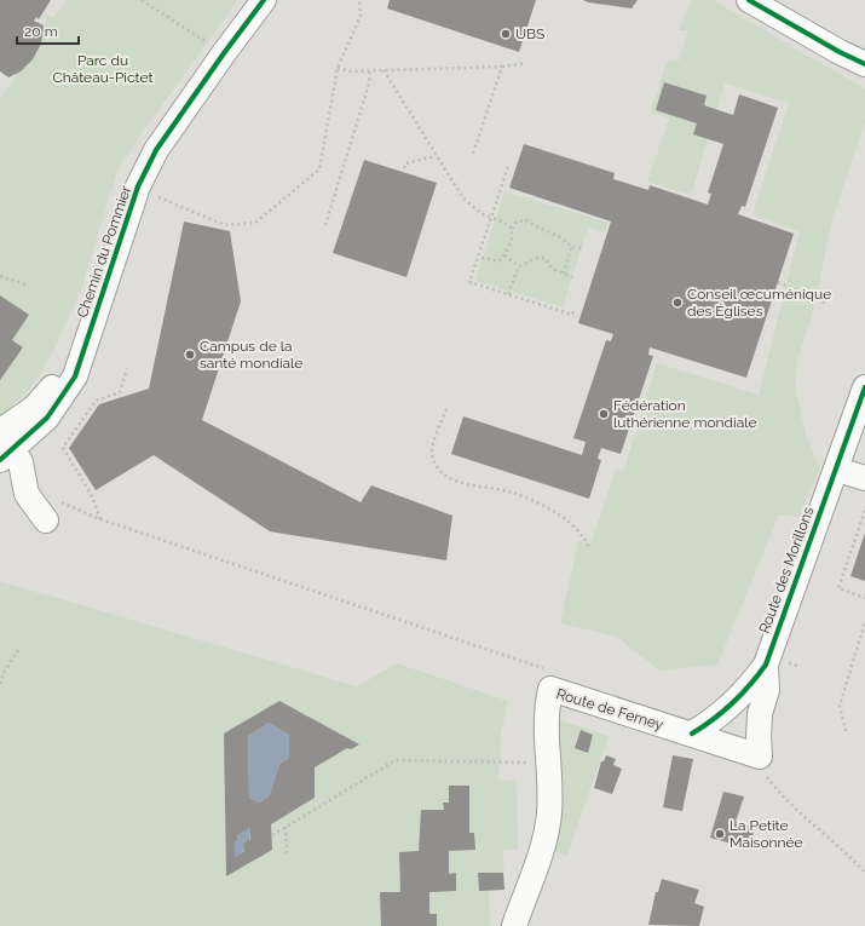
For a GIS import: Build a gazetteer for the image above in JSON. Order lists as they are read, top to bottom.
{
  "streets": {
    "street": ["Chemin du Pommier", "Route des Morillons", "Route de Ferney"]
  },
  "crossings": [
    ["Route des Morillons", "Route de Ferney"]
  ],
  "parks": ["Parc du Château-Pictet"],
  "places": [
    "UBS",
    "Conseil œcuménique des Églises",
    "Campus de la santé mondiale",
    "Fédération luthérienne mondiale",
    "La Petite Maisonnée"
  ],
  "scale_bar": "20 m"
}
